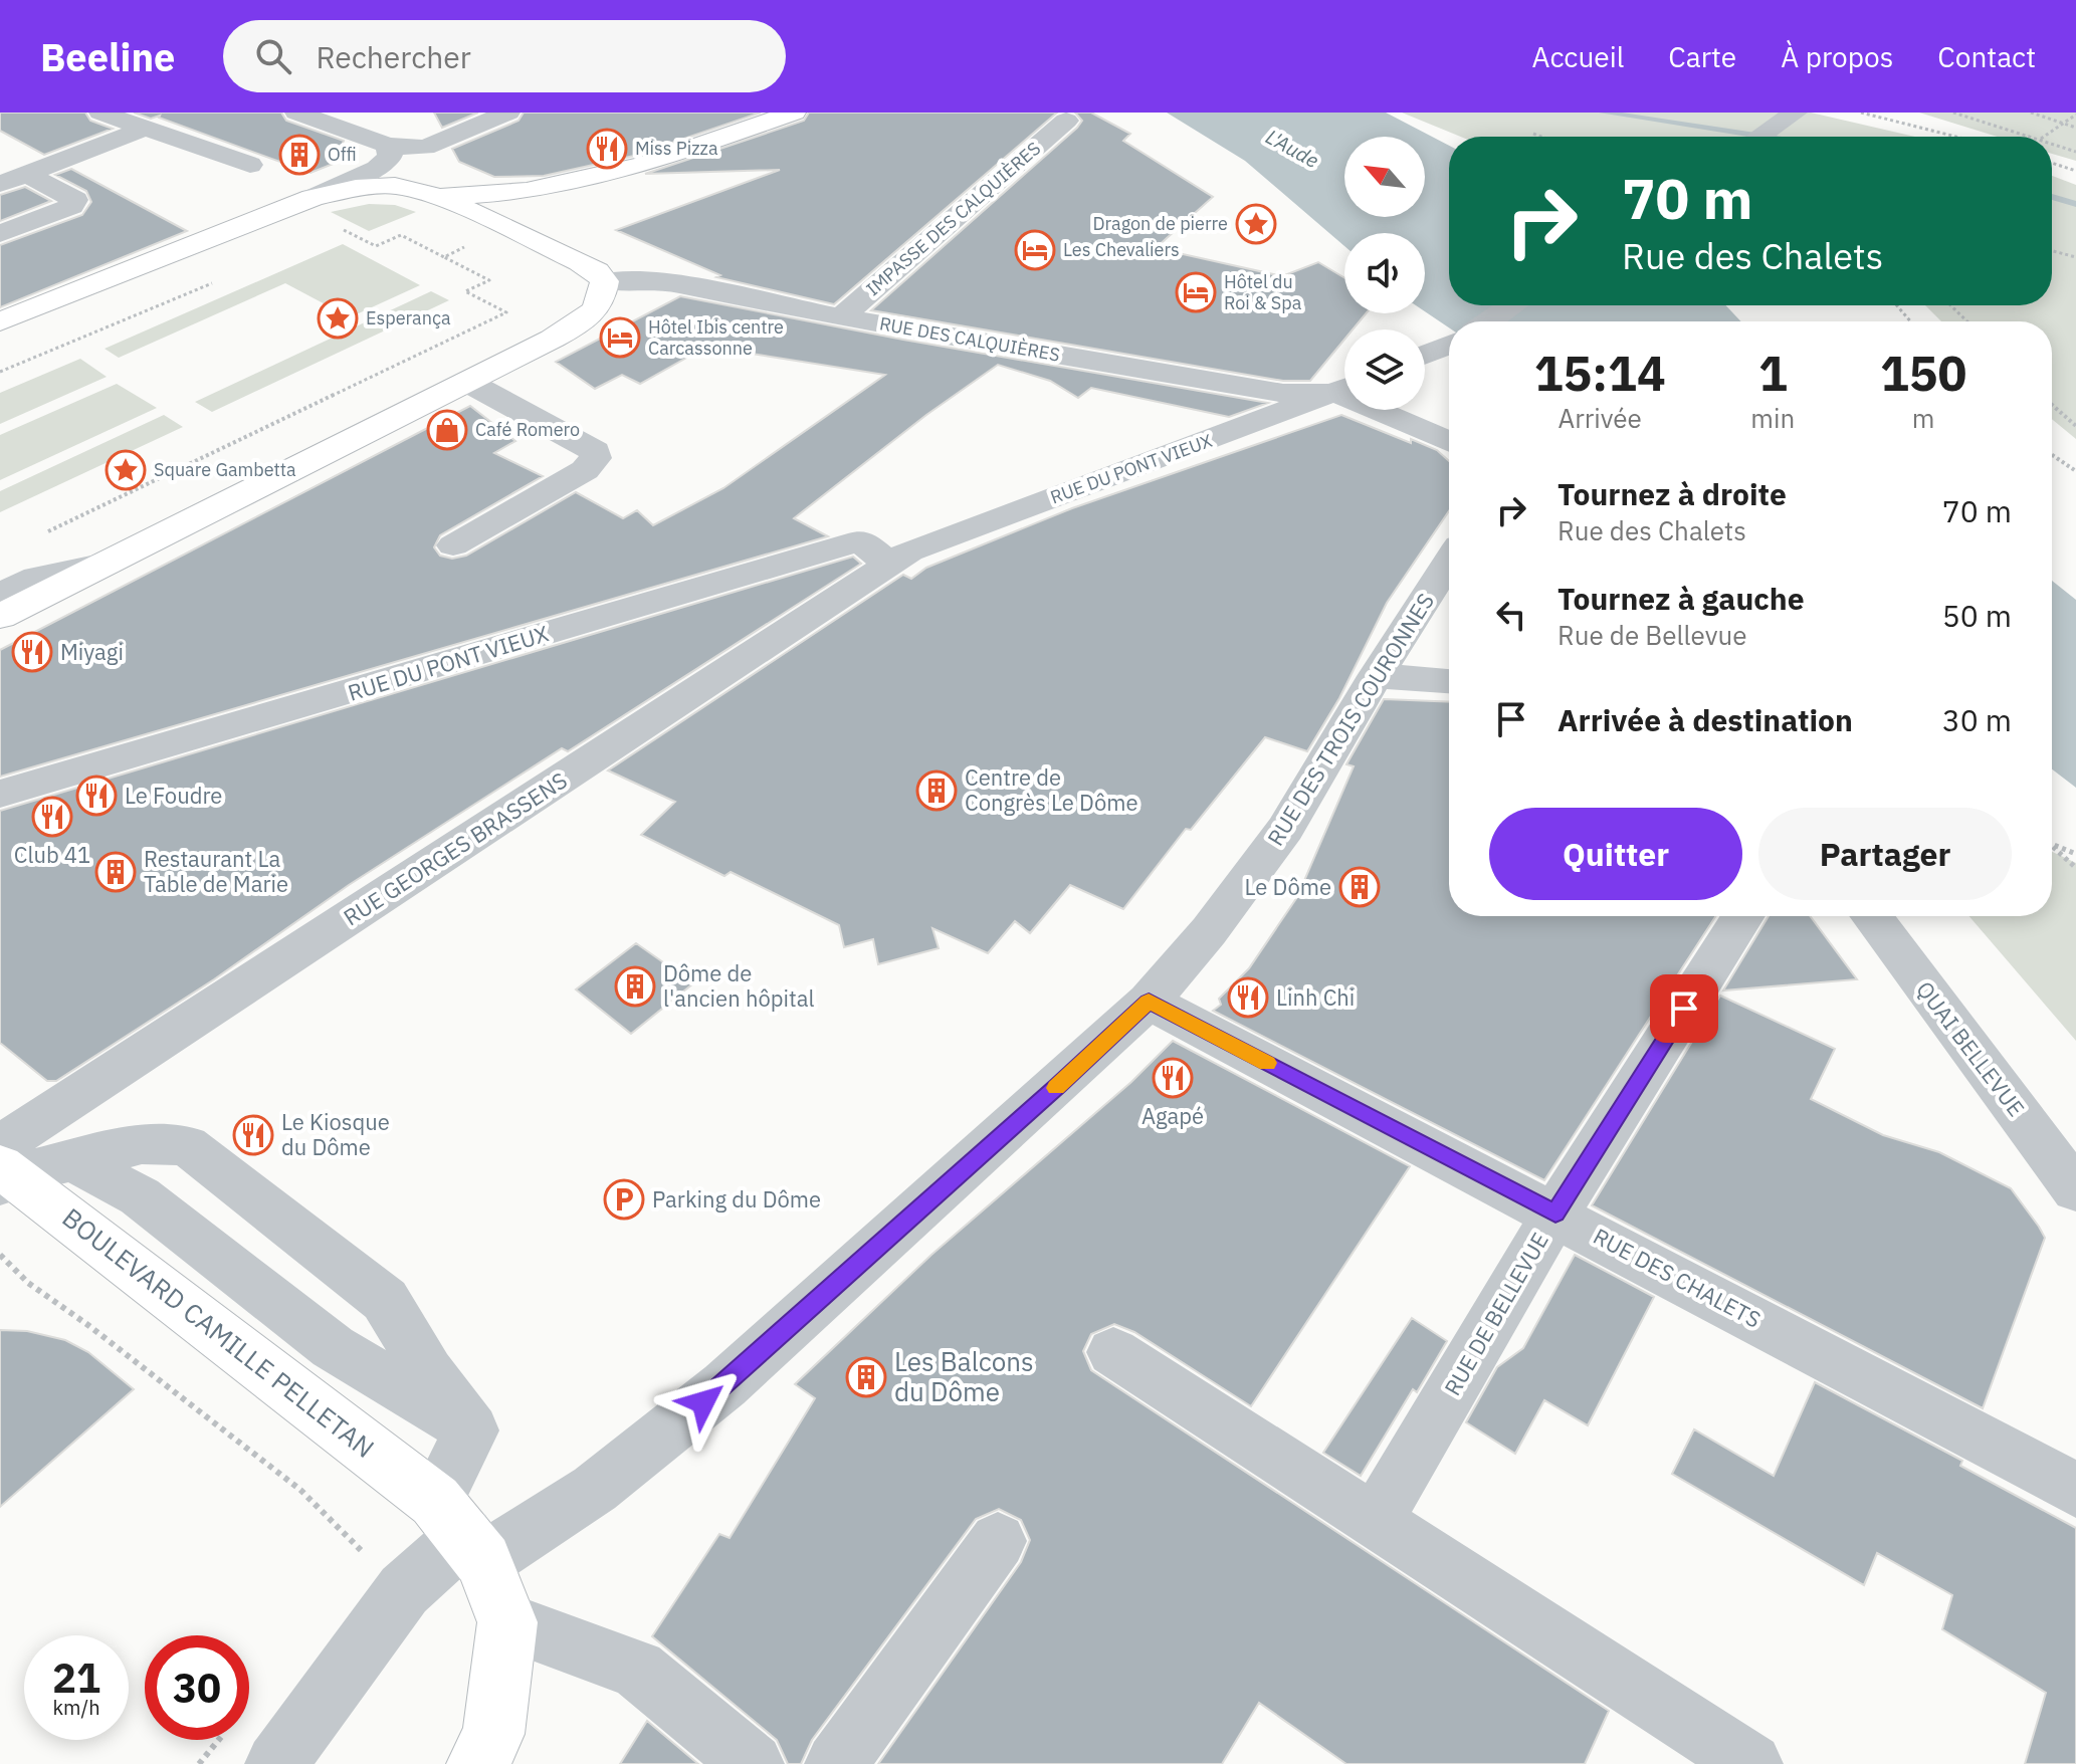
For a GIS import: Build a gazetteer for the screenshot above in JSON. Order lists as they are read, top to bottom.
{
  "streets": {
    "main road": ["BOULEVARD CAMILLE PELLETAN"],
    "street": [
      "IMPASSE DES CALQUIÈRES",
      "RUE DES CALQUIÈRES",
      "RUE DU PONT VIEUX",
      "RUE DES TROIS COURONNES",
      "RUE GEORGES BRASSENS",
      "QUAI BELLEVUE",
      "RUE DES CHALETS",
      "RUE DE BELLEVUE"
    ]
  },
  "crossings": [
    ["IMPASSE DES CALQUIÈRES", "RUE DES CALQUIÈRES"],
    ["RUE DU PONT VIEUX", "RUE GEORGES BRASSENS"],
    ["RUE DES TROIS COURONNES", "RUE DES CHALETS"],
    ["RUE DES TROIS COURONNES", "BOULEVARD CAMILLE PELLETAN"],
    ["RUE GEORGES BRASSENS", "BOULEVARD CAMILLE PELLETAN"],
    ["RUE DES CHALETS", "RUE DE BELLEVUE"]
  ],
  "water": ["L'Aude"],
  "places": {
    "restaurant": [
      "Miss Pizza",
      "Miyagi",
      "Le Foudre",
      "Club 41",
      "Linh Chi",
      "Agapé",
      "Le Kiosque du Dôme"
    ],
    "building": [
      "Offi",
      "Centre de Congrès Le Dôme",
      "Restaurant La Table de Marie",
      "Le Dôme",
      "Dôme de l'ancien hôpital",
      "Les Balcons du Dôme"
    ],
    "place": ["Dragon de pierre", "Esperança", "Square Gambetta"],
    "hotel": ["Les Chevaliers", "Hôtel du Roi & Spa", "Hôtel Ibis centre Carcassonne"],
    "shop": ["Café Romero"],
    "parking": ["Parking du Dôme"]
  },
  "north": "top left",
  "page": {
    "header": "Beeline",
    "search": "Rechercher",
    "nav": [
      "Accueil",
      "Carte",
      "À propos",
      "Contact"
    ],
    "turn": ["70 m", "Rue des Chalets"],
    "eta": [
      "15:14",
      "Arrivée",
      "1",
      "min",
      "150",
      "m"
    ],
    "list": [
      {
        "name": "Tournez à droite",
        "note": "Rue des Chalets",
        "value": "70 m"
      },
      {
        "name": "Tournez à gauche",
        "note": "Rue de Bellevue",
        "value": "50 m"
      },
      {
        "name": "Arrivée à destination",
        "value": "30 m"
      }
    ],
    "buttons": ["Quitter", "Partager"],
    "speed": "21 km/h",
    "limit": "30"
  }
}
